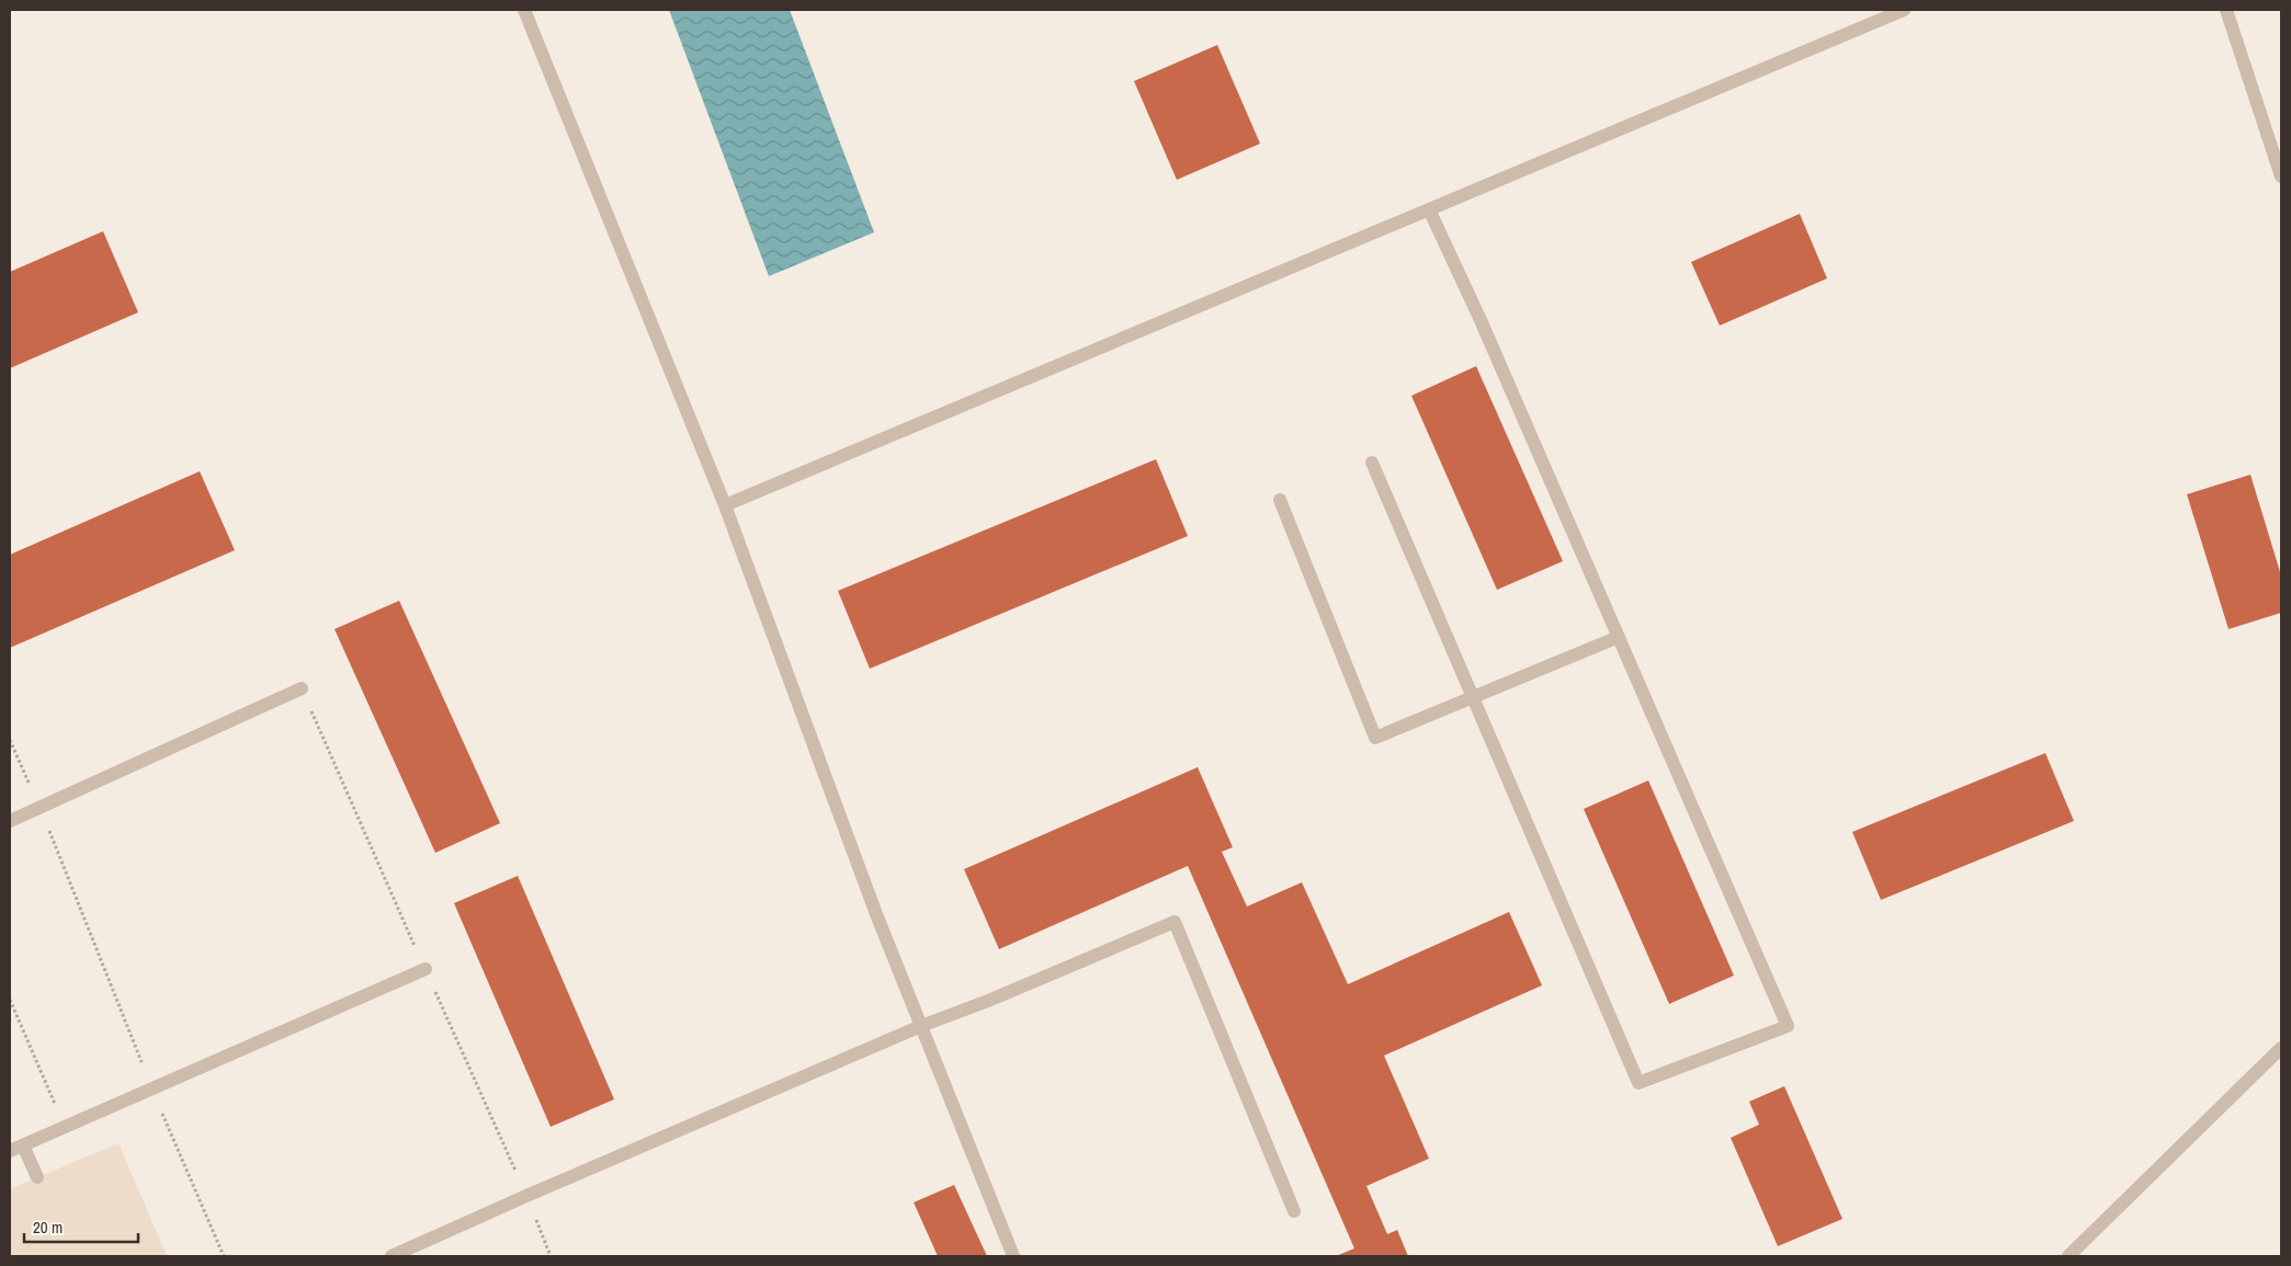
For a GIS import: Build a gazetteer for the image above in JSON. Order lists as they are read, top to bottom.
{
  "scale_bar": "20 m"
}
